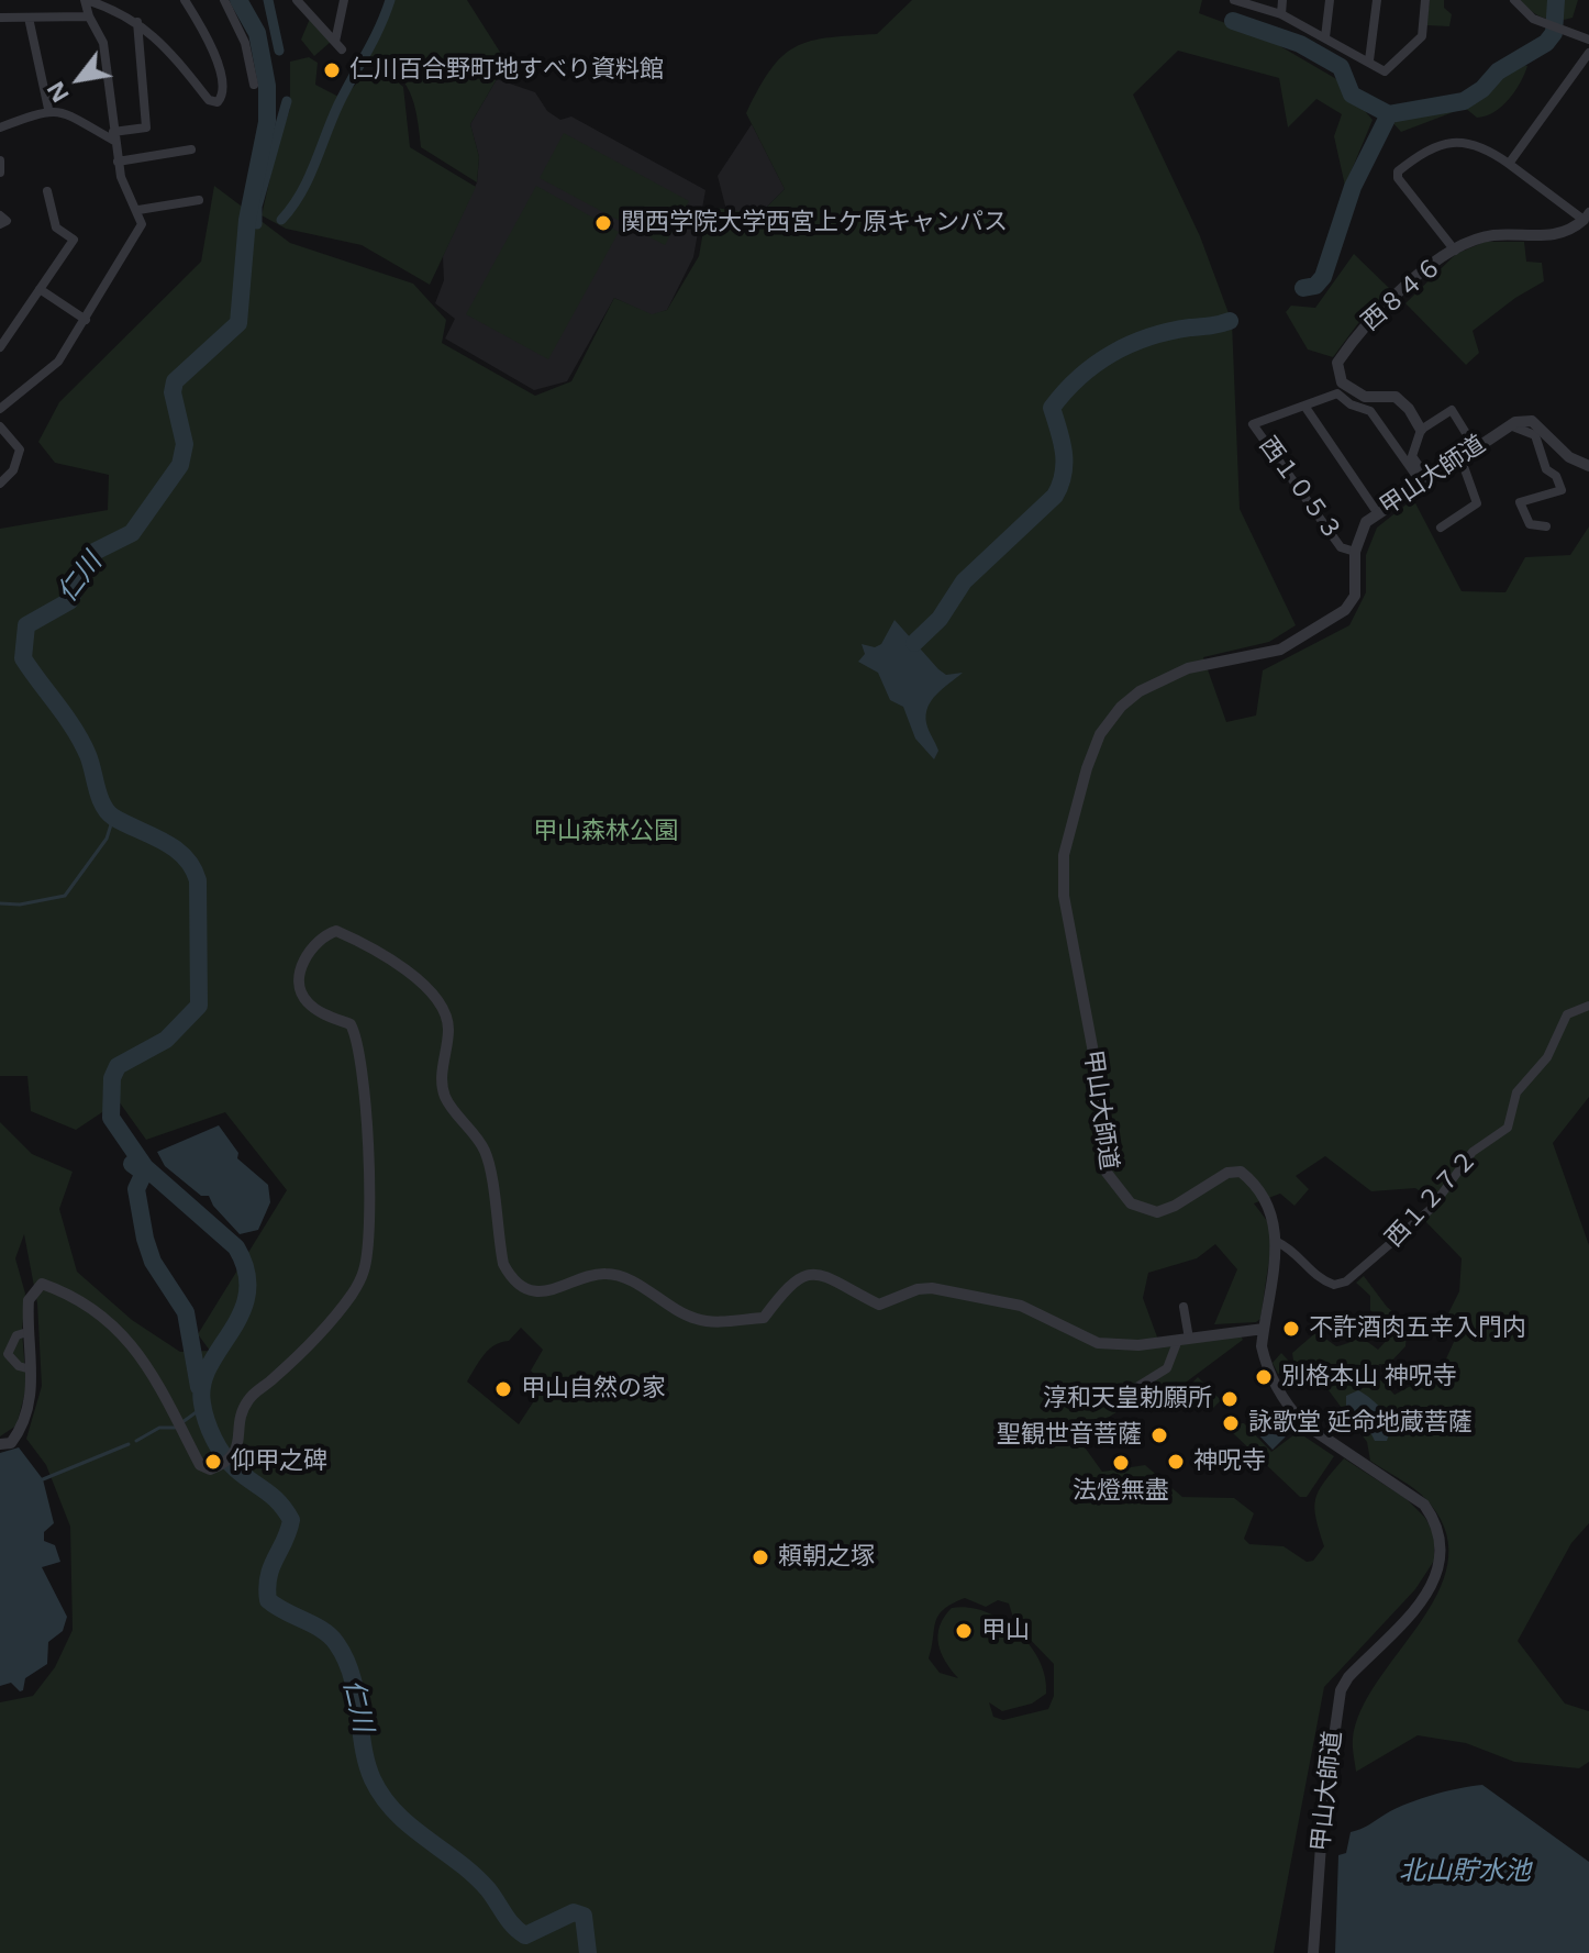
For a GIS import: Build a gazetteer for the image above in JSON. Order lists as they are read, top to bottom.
{
  "streets": {
    "street": [
      "西８４６",
      "甲山大師道",
      "西１０５３",
      "西１２７２"
    ]
  },
  "crossings": [
    ["甲山大師道", "西１０５３"],
    ["甲山大師道", "西１２７２"]
  ],
  "water": ["仁川", "北山貯水池"],
  "parks": ["甲山森林公園"],
  "places": [
    "仁川百合野町地すべり資料館",
    "関西学院大学西宮上ケ原キャンパス",
    "不許酒肉五辛入門内",
    "別格本山 神呪寺",
    "甲山自然の家",
    "淳和天皇勅願所",
    "詠歌堂 延命地蔵菩薩",
    "聖観世音菩薩",
    "仰甲之碑",
    "神呪寺",
    "法燈無盡",
    "頼朝之塚",
    "甲山"
  ],
  "north": "bottom left"
}
